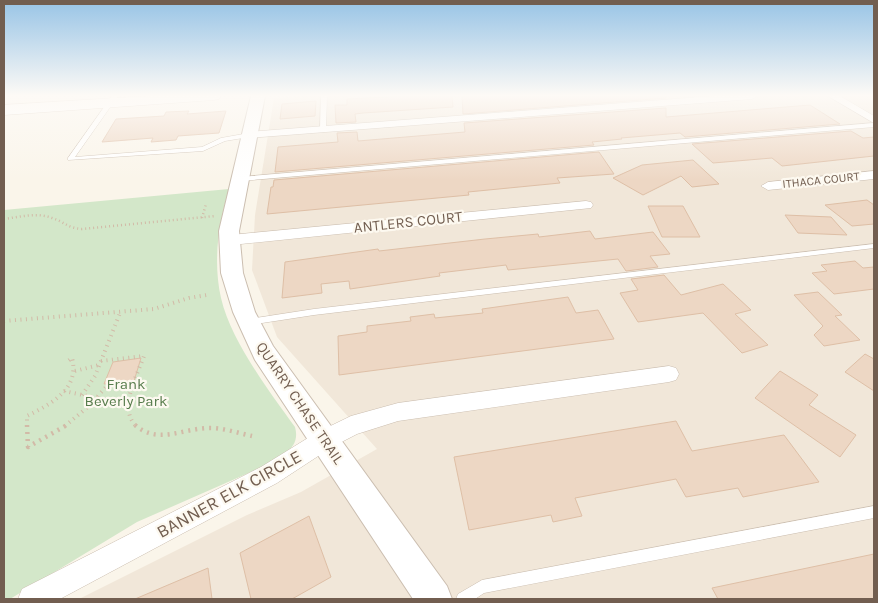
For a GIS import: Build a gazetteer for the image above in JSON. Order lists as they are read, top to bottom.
{
  "streets": {
    "street": [
      "ITHACA COURT",
      "ANTLERS COURT",
      "QUARRY CHASE TRAIL",
      "BANNER ELK CIRCLE"
    ]
  },
  "crossings": [
    ["ANTLERS COURT", "QUARRY CHASE TRAIL"],
    ["QUARRY CHASE TRAIL", "BANNER ELK CIRCLE"]
  ],
  "parks": ["Frank Beverly Park"]
}
